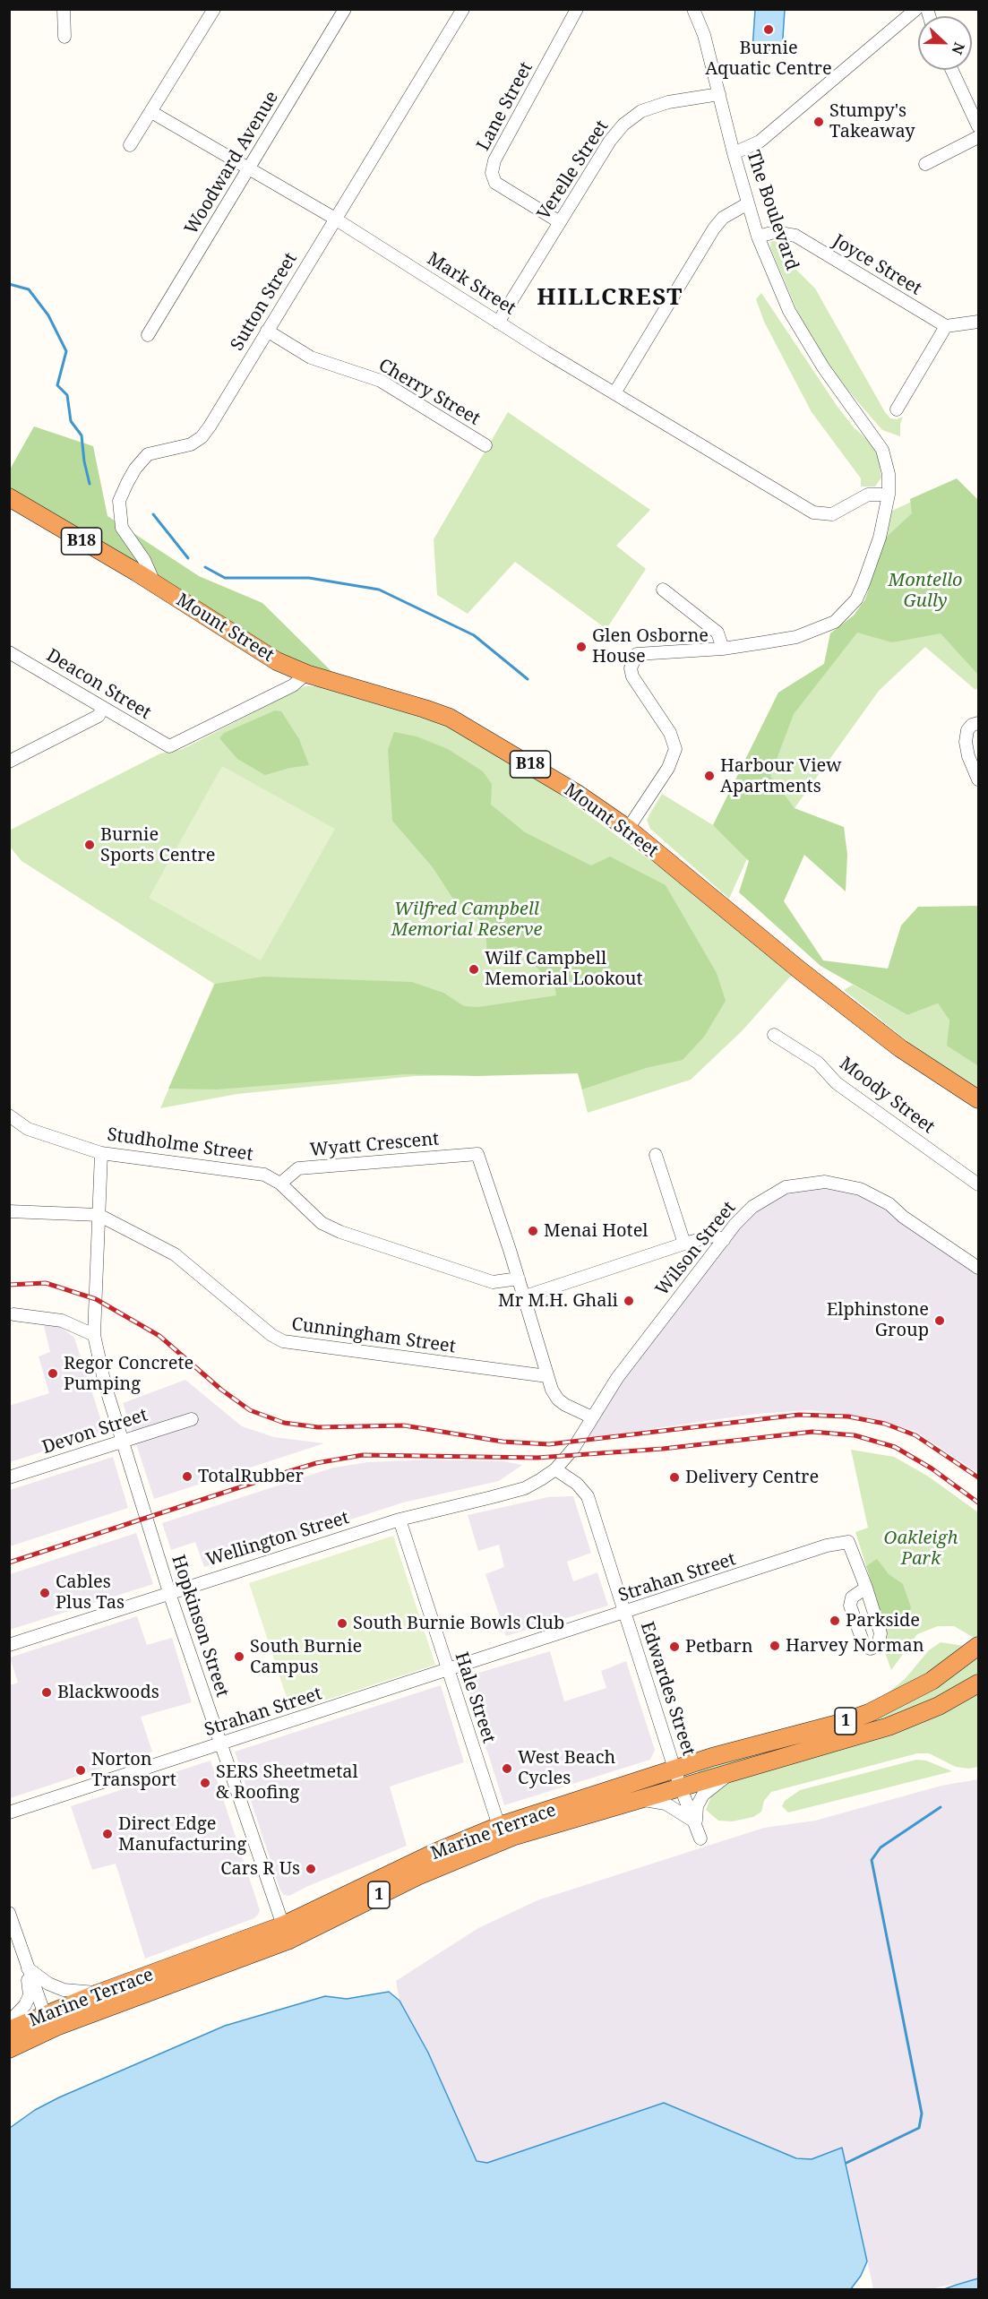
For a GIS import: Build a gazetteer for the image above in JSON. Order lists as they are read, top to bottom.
{
  "streets": {
    "highway": [
      "B18",
      "Mount Street",
      "1",
      "Marine Terrace"
    ],
    "street": [
      "Lane Street",
      "Woodward Avenue",
      "Verelle Street",
      "The Boulevard",
      "Joyce Street",
      "Mark Street",
      "Sutton Street",
      "Cherry Street",
      "Deacon Street",
      "Moody Street",
      "Studholme Street",
      "Wyatt Crescent",
      "Wilson Street",
      "Cunningham Street",
      "Devon Street",
      "Wellington Street",
      "Strahan Street",
      "Hopkinson Street",
      "Edwardes Street",
      "Hale Street"
    ]
  },
  "crossings": [
    ["Lane Street", "Verelle Street"],
    ["Woodward Avenue", "Mark Street"],
    ["Verelle Street", "The Boulevard"],
    ["Verelle Street", "Mark Street"],
    ["The Boulevard", "Joyce Street"],
    ["The Boulevard", "Mark Street"],
    ["The Boulevard", "Mount Street"],
    ["Mark Street", "Sutton Street"],
    ["Sutton Street", "Cherry Street"],
    ["Sutton Street", "Mount Street"],
    ["Mount Street", "Deacon Street"],
    ["Studholme Street", "Wyatt Crescent"],
    ["Studholme Street", "Hopkinson Street"],
    ["Wilson Street", "Wellington Street"],
    ["Wilson Street", "Edwardes Street"],
    ["Cunningham Street", "Hopkinson Street"],
    ["Devon Street", "Hopkinson Street"],
    ["Wellington Street", "Hopkinson Street"],
    ["Wellington Street", "Edwardes Street"],
    ["Wellington Street", "Hale Street"],
    ["Strahan Street", "Hopkinson Street"],
    ["Strahan Street", "Edwardes Street"],
    ["Strahan Street", "Hale Street"],
    ["Hopkinson Street", "Marine Terrace"],
    ["Edwardes Street", "Marine Terrace"],
    ["Hale Street", "Marine Terrace"]
  ],
  "districts": ["HILLCREST"],
  "parks": ["Montello Gully", "Wilfred Campbell Memorial Reserve", "Oakleigh Park"],
  "places": [
    "Burnie Aquatic Centre",
    "Stumpy's Takeaway",
    "Glen Osborne House",
    "Harbour View Apartments",
    "Burnie Sports Centre",
    "Wilf Campbell Memorial Lookout",
    "Menai Hotel",
    "Mr M.H. Ghali",
    "Elphinstone Group",
    "Regor Concrete Pumping",
    "TotalRubber",
    "Delivery Centre",
    "Cables Plus Tas",
    "Parkside",
    "South Burnie Bowls Club",
    "Harvey Norman",
    "Petbarn",
    "South Burnie Campus",
    "Blackwoods",
    "West Beach Cycles",
    "Norton Transport",
    "SERS Sheetmetal & Roofing",
    "Direct Edge Manufacturing",
    "Cars R Us"
  ],
  "north": "right"
}
